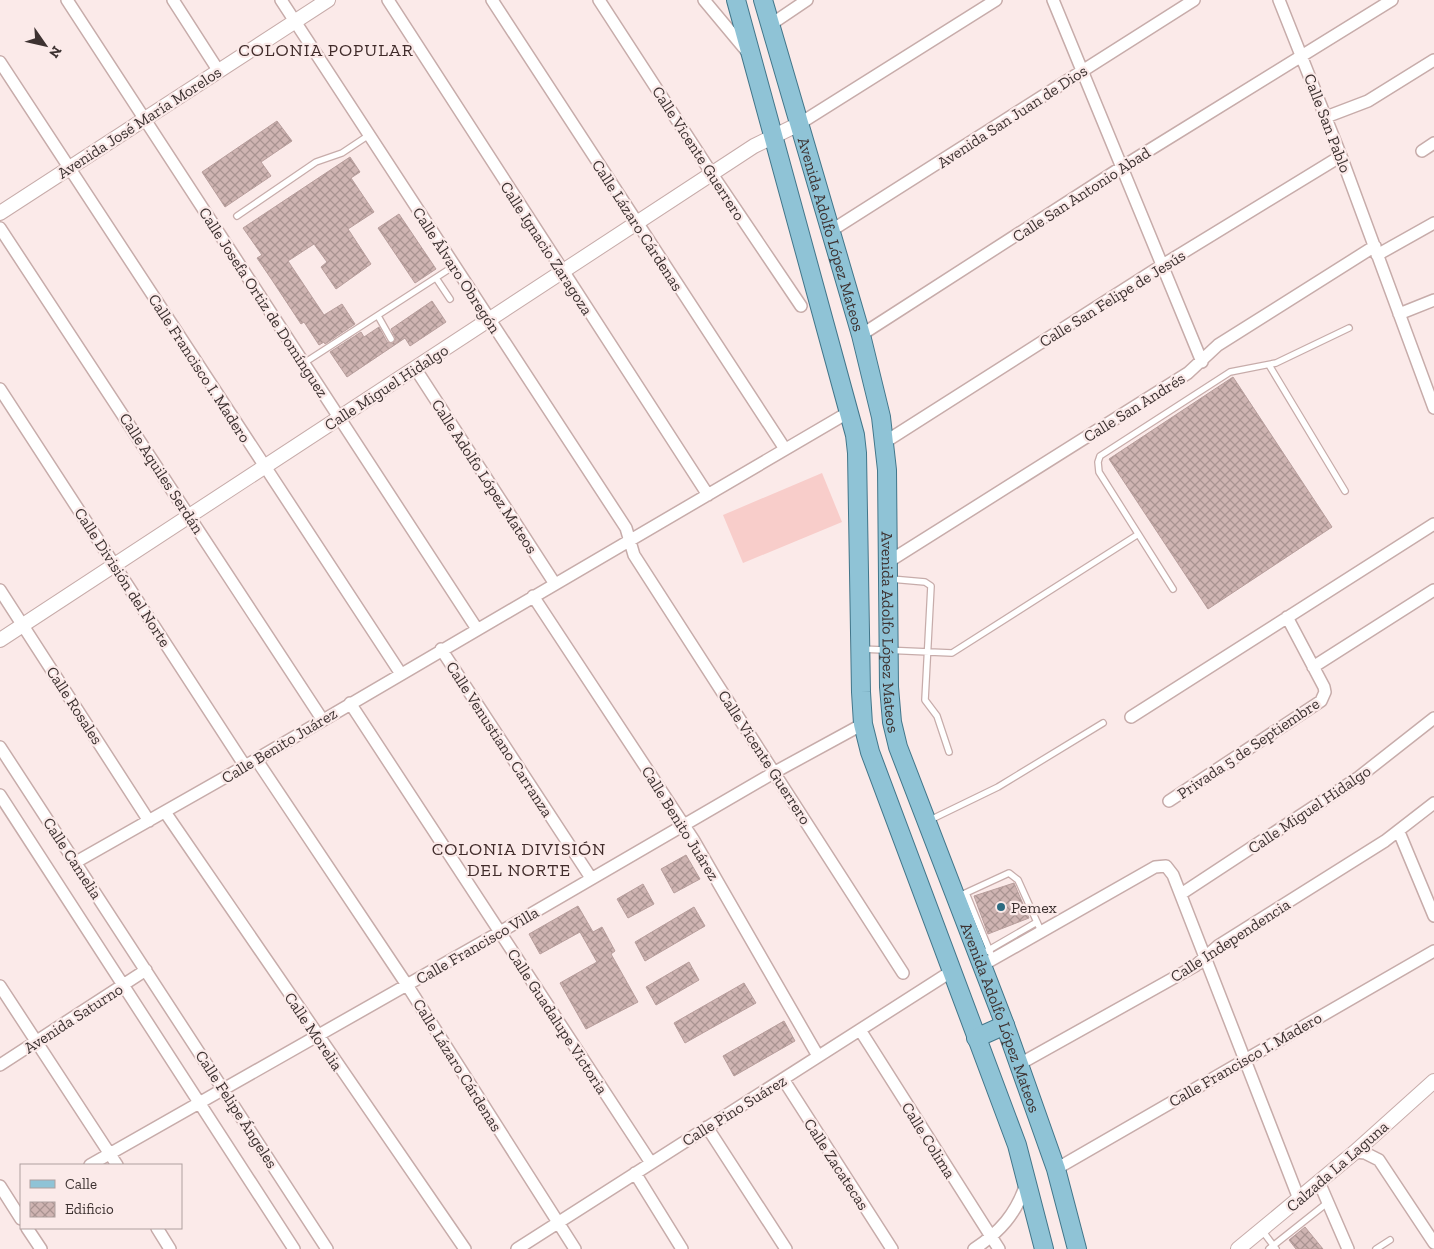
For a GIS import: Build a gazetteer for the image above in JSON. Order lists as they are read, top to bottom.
{
  "streets": {
    "main road": ["Avenida Adolfo López Mateos"],
    "street": [
      "Avenida San Juan de Dios",
      "Avenida José María Morelos",
      "Calle San Pablo",
      "Calle Vicente Guerrero",
      "Calle San Antonio Abad",
      "Calle Lázaro Cárdenas",
      "Calle Ignacio Zaragoza",
      "Calle Álvaro Obregón",
      "Calle San Felipe de Jesús",
      "Calle Josefa Ortiz de Domínguez",
      "Calle Francisco I. Madero",
      "Calle Miguel Hidalgo",
      "Calle San Andrés",
      "Calle Aquiles Serdán",
      "Calle Adolfo López Mateos",
      "Calle División del Norte",
      "Calle Rosales",
      "Calle Venustiano Carranza",
      "Calle Benito Juárez",
      "Privada 5 de Septiembre",
      "Calle Camelia",
      "Calle Independencia",
      "Calle Francisco Villa",
      "Avenida Saturno",
      "Calle Guadalupe Victoria",
      "Calle Morelia",
      "Calle Felipe Ángeles",
      "Calle Pino Suárez",
      "Calle Colima",
      "Calle Zacatecas",
      "Calzada La Laguna"
    ]
  },
  "crossings": [
    ["Avenida San Juan de Dios", "Avenida Adolfo López Mateos"],
    ["Avenida José María Morelos", "Calle Álvaro Obregón"],
    ["Avenida José María Morelos", "Calle Josefa Ortiz de Domínguez"],
    ["Avenida José María Morelos", "Calle Francisco I. Madero"],
    ["Calle San Pablo", "Calle San Antonio Abad"],
    ["Calle San Pablo", "Calle San Felipe de Jesús"],
    ["Calle San Pablo", "Calle San Andrés"],
    ["Calle Vicente Guerrero", "Calle Álvaro Obregón"],
    ["Calle Vicente Guerrero", "Calle Miguel Hidalgo"],
    ["Calle Vicente Guerrero", "Calle Benito Juárez"],
    ["Calle Vicente Guerrero", "Calle Francisco Villa"],
    ["Calle San Antonio Abad", "Avenida Adolfo López Mateos"],
    ["Calle Lázaro Cárdenas", "Calle Miguel Hidalgo"],
    ["Calle Lázaro Cárdenas", "Calle Benito Juárez"],
    ["Calle Lázaro Cárdenas", "Calle Francisco Villa"],
    ["Calle Lázaro Cárdenas", "Calle Pino Suárez"],
    ["Avenida Adolfo López Mateos", "Calle San Felipe de Jesús"],
    ["Avenida Adolfo López Mateos", "Calle Francisco I. Madero"],
    ["Avenida Adolfo López Mateos", "Calle Miguel Hidalgo"],
    ["Avenida Adolfo López Mateos", "Calle San Andrés"],
    ["Avenida Adolfo López Mateos", "Calle Benito Juárez"],
    ["Avenida Adolfo López Mateos", "Calle Independencia"],
    ["Avenida Adolfo López Mateos", "Calle Francisco Villa"],
    ["Avenida Adolfo López Mateos", "Calle Pino Suárez"],
    ["Calle Ignacio Zaragoza", "Calle Miguel Hidalgo"],
    ["Calle Ignacio Zaragoza", "Calle Benito Juárez"],
    ["Calle Álvaro Obregón", "Calle Miguel Hidalgo"],
    ["Calle Álvaro Obregón", "Calle Benito Juárez"],
    ["Calle Josefa Ortiz de Domínguez", "Calle Miguel Hidalgo"],
    ["Calle Josefa Ortiz de Domínguez", "Calle Benito Juárez"],
    ["Calle Francisco I. Madero", "Calle Miguel Hidalgo"],
    ["Calle Francisco I. Madero", "Calle Benito Juárez"],
    ["Calle Miguel Hidalgo", "Calle Aquiles Serdán"],
    ["Calle Miguel Hidalgo", "Calle Adolfo López Mateos"],
    ["Calle Miguel Hidalgo", "Calle División del Norte"],
    ["Calle Miguel Hidalgo", "Calle Rosales"],
    ["Calle Aquiles Serdán", "Calle Benito Juárez"],
    ["Calle Adolfo López Mateos", "Calle Benito Juárez"],
    ["Calle División del Norte", "Calle Benito Juárez"],
    ["Calle Rosales", "Calle Benito Juárez"],
    ["Calle Venustiano Carranza", "Calle Benito Juárez"],
    ["Calle Venustiano Carranza", "Calle Francisco Villa"],
    ["Calle Benito Juárez", "Calle Camelia"],
    ["Calle Benito Juárez", "Calle Francisco Villa"],
    ["Calle Benito Juárez", "Calle Guadalupe Victoria"],
    ["Calle Benito Juárez", "Calle Morelia"],
    ["Calle Benito Juárez", "Calle Pino Suárez"],
    ["Calle Camelia", "Avenida Saturno"],
    ["Calle Camelia", "Calle Felipe Ángeles"],
    ["Calle Francisco Villa", "Calle Guadalupe Victoria"],
    ["Calle Francisco Villa", "Calle Morelia"],
    ["Calle Francisco Villa", "Calle Felipe Ángeles"],
    ["Avenida Saturno", "Calle Felipe Ángeles"],
    ["Calle Guadalupe Victoria", "Calle Pino Suárez"],
    ["Calle Pino Suárez", "Calle Colima"],
    ["Calle Pino Suárez", "Calle Zacatecas"]
  ],
  "districts": ["COLONIA POPULAR", "COLONIA DIVISIÓN DEL NORTE"],
  "places": ["Pemex"],
  "legend": ["Calle", "Edificio"],
  "north": "bottom right"
}
